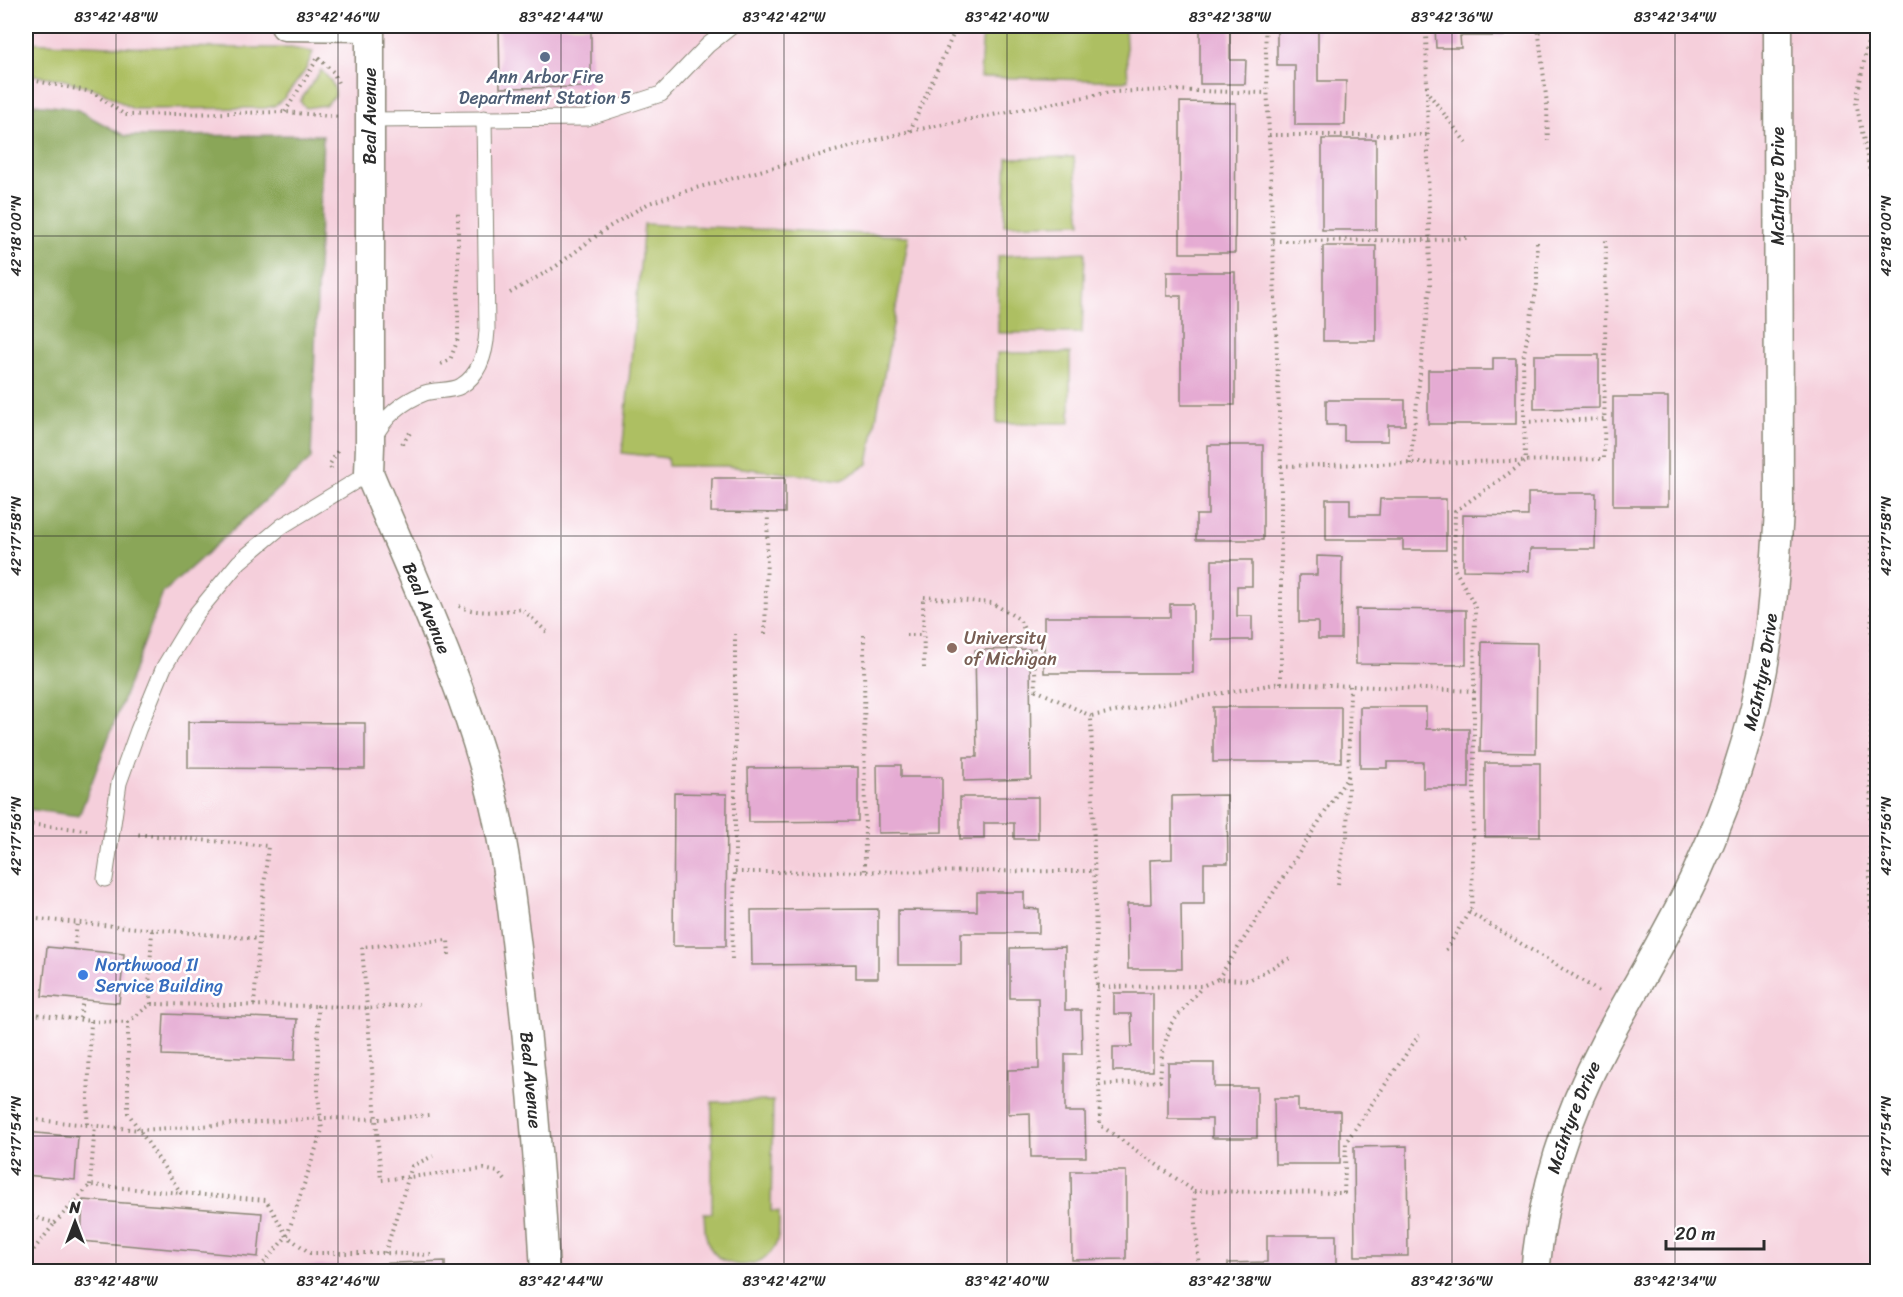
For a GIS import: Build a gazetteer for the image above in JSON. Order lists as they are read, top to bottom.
{
  "streets": {
    "street": ["Beal Avenue", "McIntyre Drive"]
  },
  "places": ["Ann Arbor Fire Department Station 5", "University of Michigan", "Northwood II Service Building"],
  "scale_bar": "20 m",
  "north": "top",
  "coordinates": [
    "83°42'48\"W",
    "83°42'46\"W",
    "83°42'44\"W",
    "83°42'42\"W",
    "83°42'40\"W",
    "83°42'38\"W",
    "83°42'36\"W",
    "83°42'34\"W",
    "42°18'00\"N",
    "42°17'58\"N",
    "42°17'56\"N",
    "42°17'54\"N"
  ]
}
